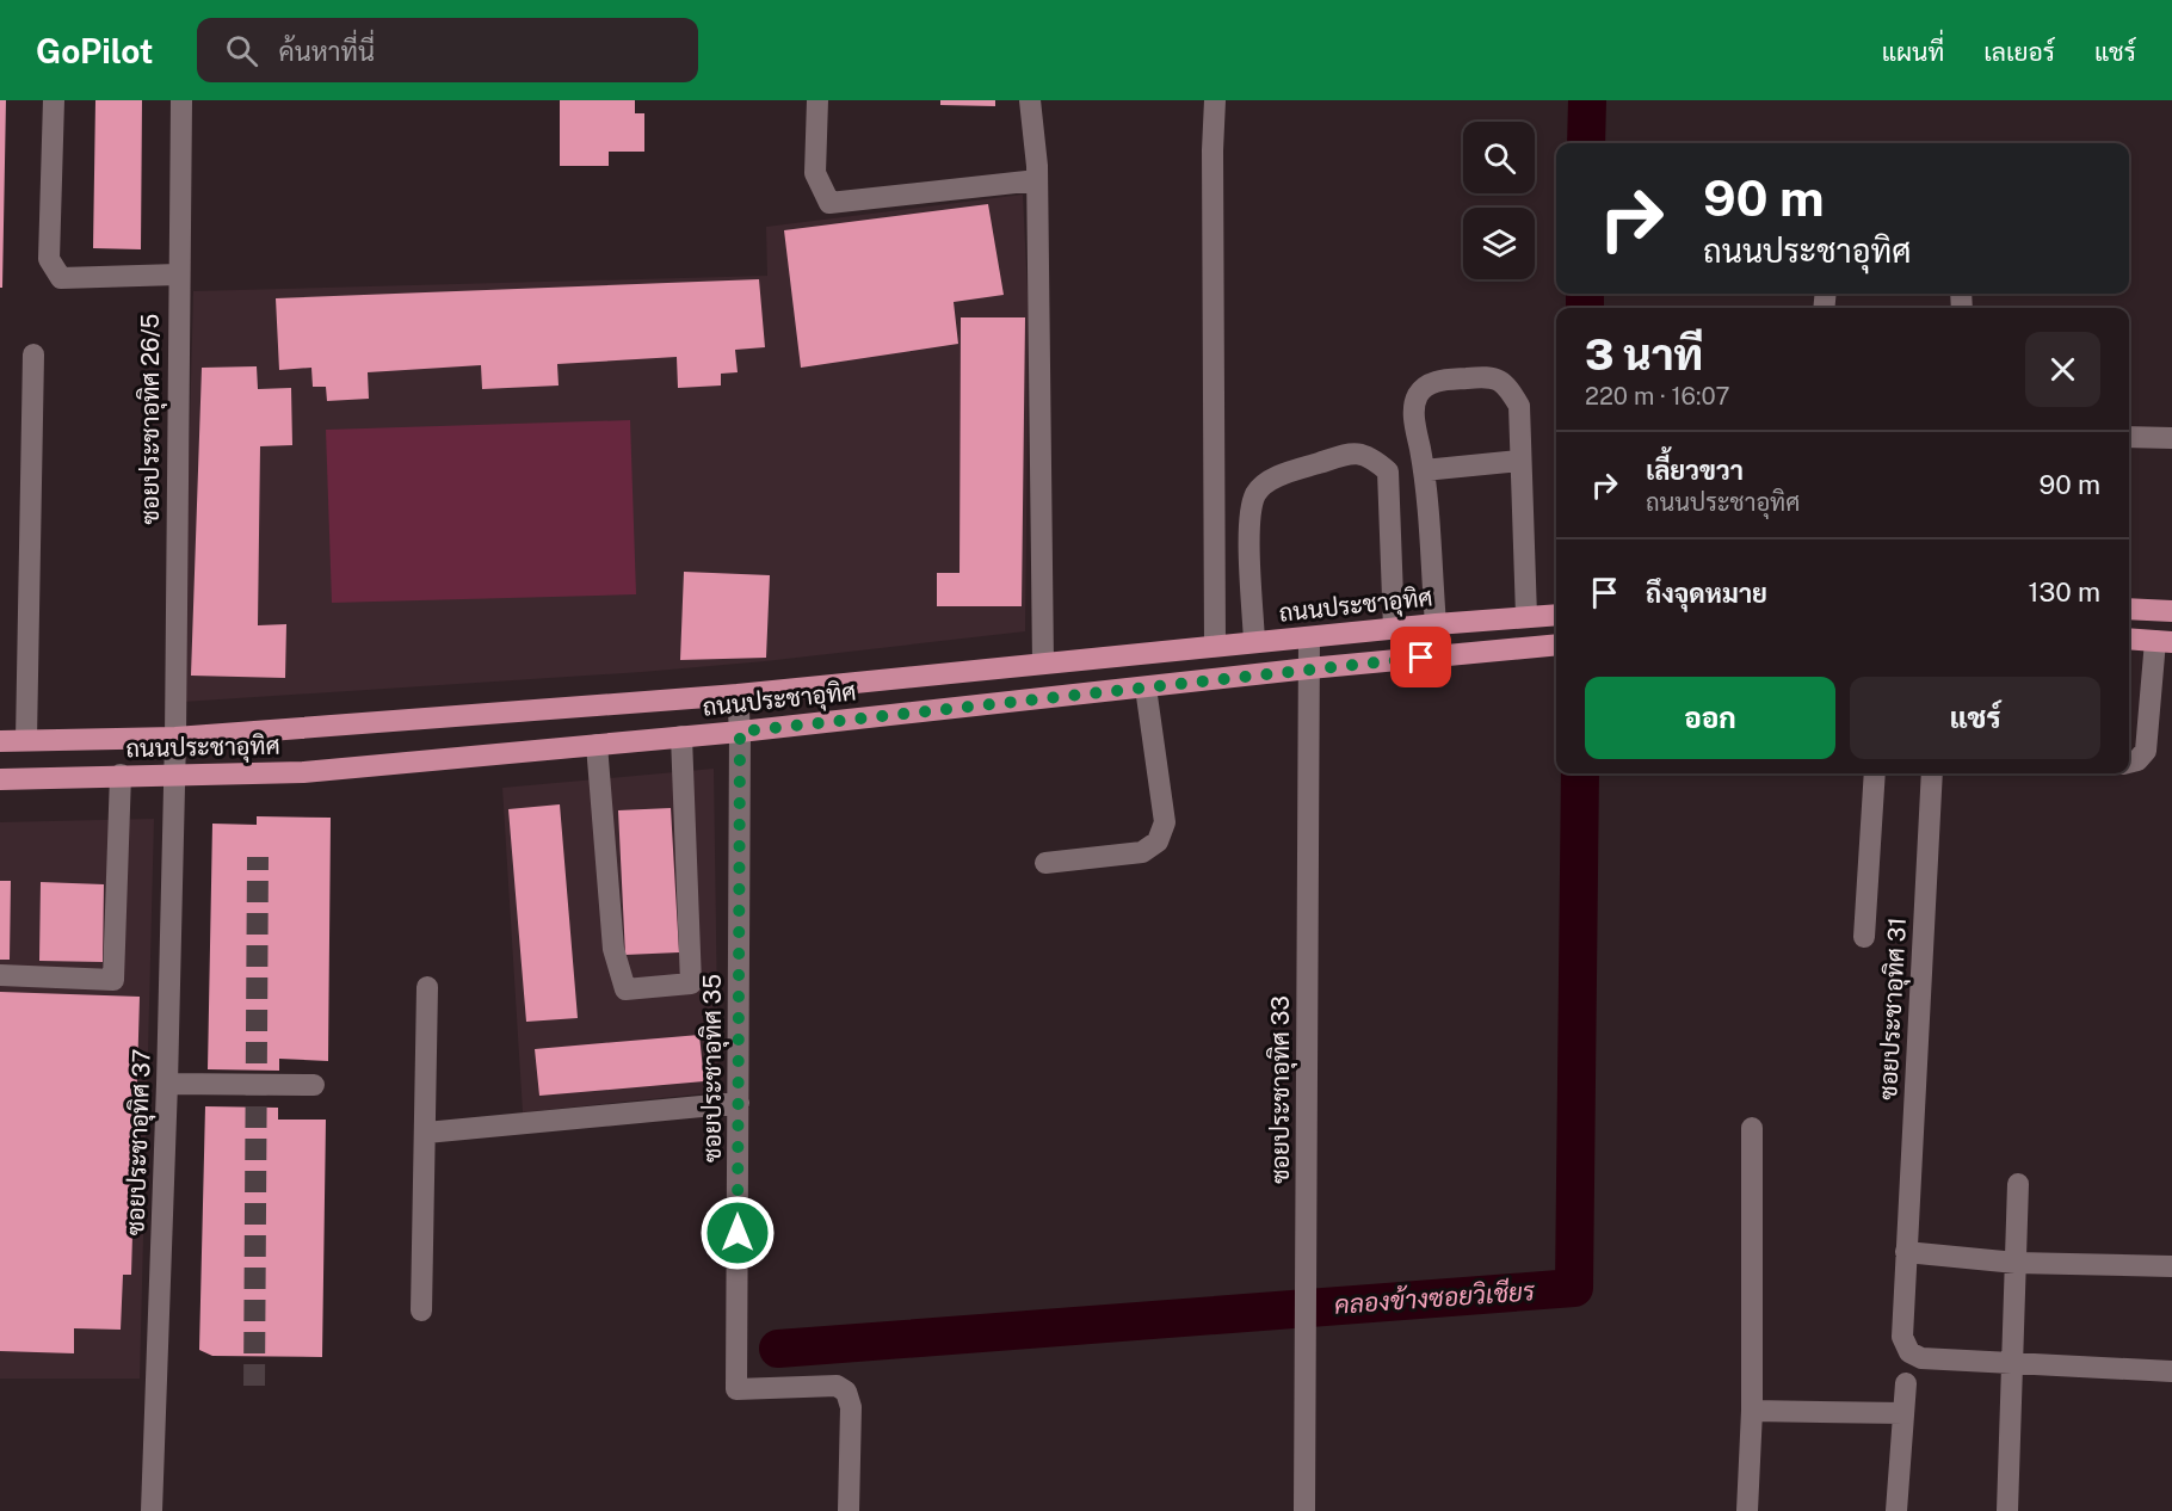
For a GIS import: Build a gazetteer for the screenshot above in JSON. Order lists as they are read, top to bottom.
{
  "streets": {
    "main road": ["ถนนประชาอุทิศ"],
    "street": [
      "ซอยประชาอุทิศ 26/5",
      "ซอยประชาอุทิศ 31",
      "ซอยประชาอุทิศ 35",
      "ซอยประชาอุทิศ 33",
      "ซอยประชาอุทิศ 37"
    ]
  },
  "crossings": [
    ["ซอยประชาอุทิศ 26/5", "ถนนประชาอุทิศ"],
    ["ซอยประชาอุทิศ 26/5", "ซอยประชาอุทิศ 37"],
    ["ถนนประชาอุทิศ", "ซอยประชาอุทิศ 35"],
    ["ถนนประชาอุทิศ", "ซอยประชาอุทิศ 33"],
    ["ถนนประชาอุทิศ", "ซอยประชาอุทิศ 37"]
  ],
  "water": ["คลองข้างซอยวิเชียร"],
  "page": {
    "header": "GoPilot",
    "search": "ค้นหาที่นี่",
    "nav": ["แผนที่", "เลเยอร์", "แชร์"],
    "turn": ["90 m", "ถนนประชาอุทิศ"],
    "heading": ["3 นาที", "220 m · 16:07"],
    "list": [
      {
        "name": "เลี้ยวขวา",
        "note": "ถนนประชาอุทิศ",
        "value": "90 m"
      },
      {
        "name": "ถึงจุดหมาย",
        "value": "130 m"
      }
    ],
    "buttons": ["ออก", "แชร์"]
  }
}
